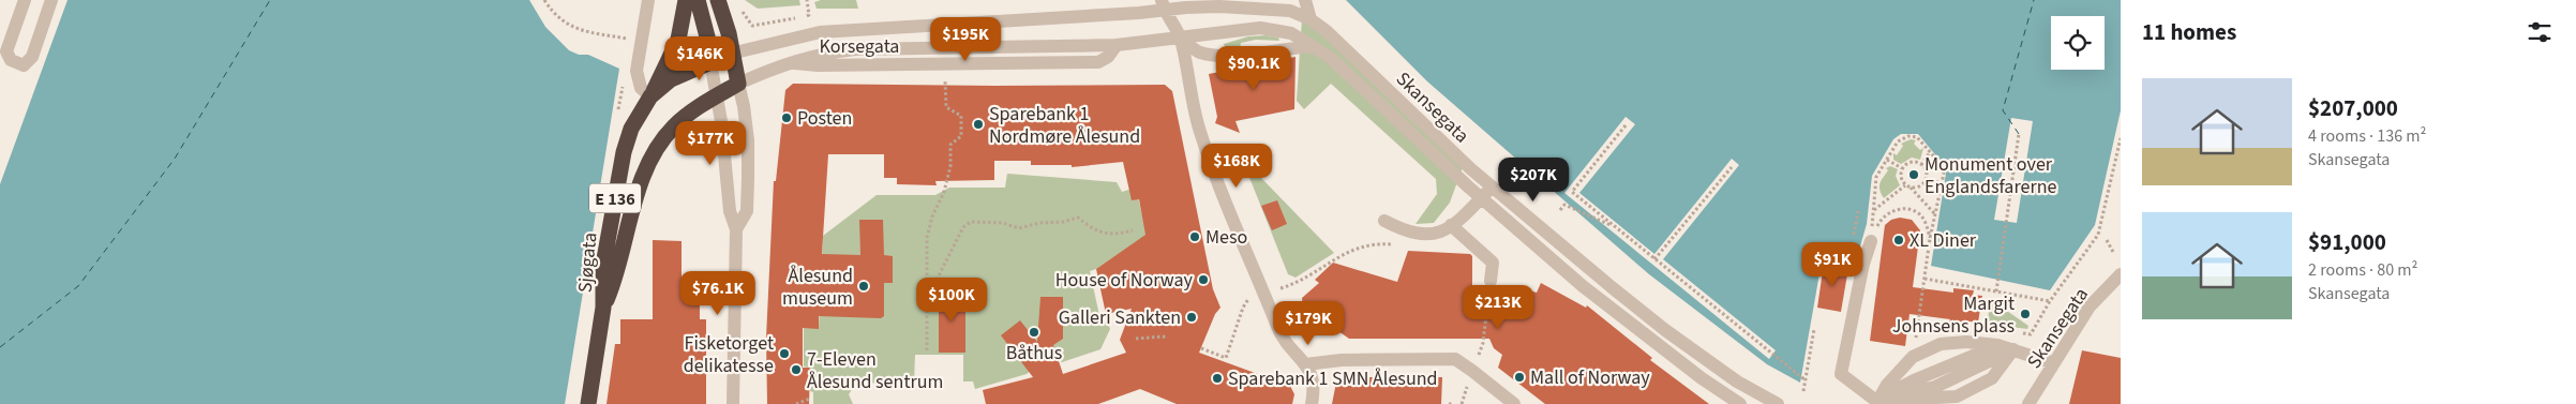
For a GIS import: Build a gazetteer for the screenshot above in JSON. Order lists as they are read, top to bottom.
{
  "streets": {
    "highway": ["E 136", "Sjøgata"],
    "street": ["Korsegata", "Skansegata"]
  },
  "crossings": [
    ["Korsegata", "Skansegata"],
    ["Korsegata", "Sjøgata"],
    ["E 136", "Sjøgata"]
  ],
  "places": [
    "Posten",
    "Sparebank 1 Nordmøre Ålesund",
    "Monument over Englandsfarerne",
    "Meso",
    "XL Diner",
    "House of Norway",
    "Ålesund museum",
    "Margit Johnsens plass",
    "Galleri Sankten",
    "Båthus",
    "Fisketorget delikatesse",
    "7-Eleven Ålesund sentrum",
    "Mall of Norway",
    "Sparebank 1 SMN Ålesund"
  ],
  "page": {
    "heading": "11 homes",
    "price": [
      "$195K",
      "$146K",
      "$90.1K",
      "$177K",
      "$168K",
      "$207K",
      "$91K",
      "$76.1K",
      "$100K",
      "$213K",
      "$179K"
    ],
    "list": [
      {
        "name": "$207,000",
        "note": "4 rooms · 136 m² · Skansegata"
      },
      {
        "name": "$91,000",
        "note": "2 rooms · 80 m² · Skansegata"
      }
    ]
  }
}
